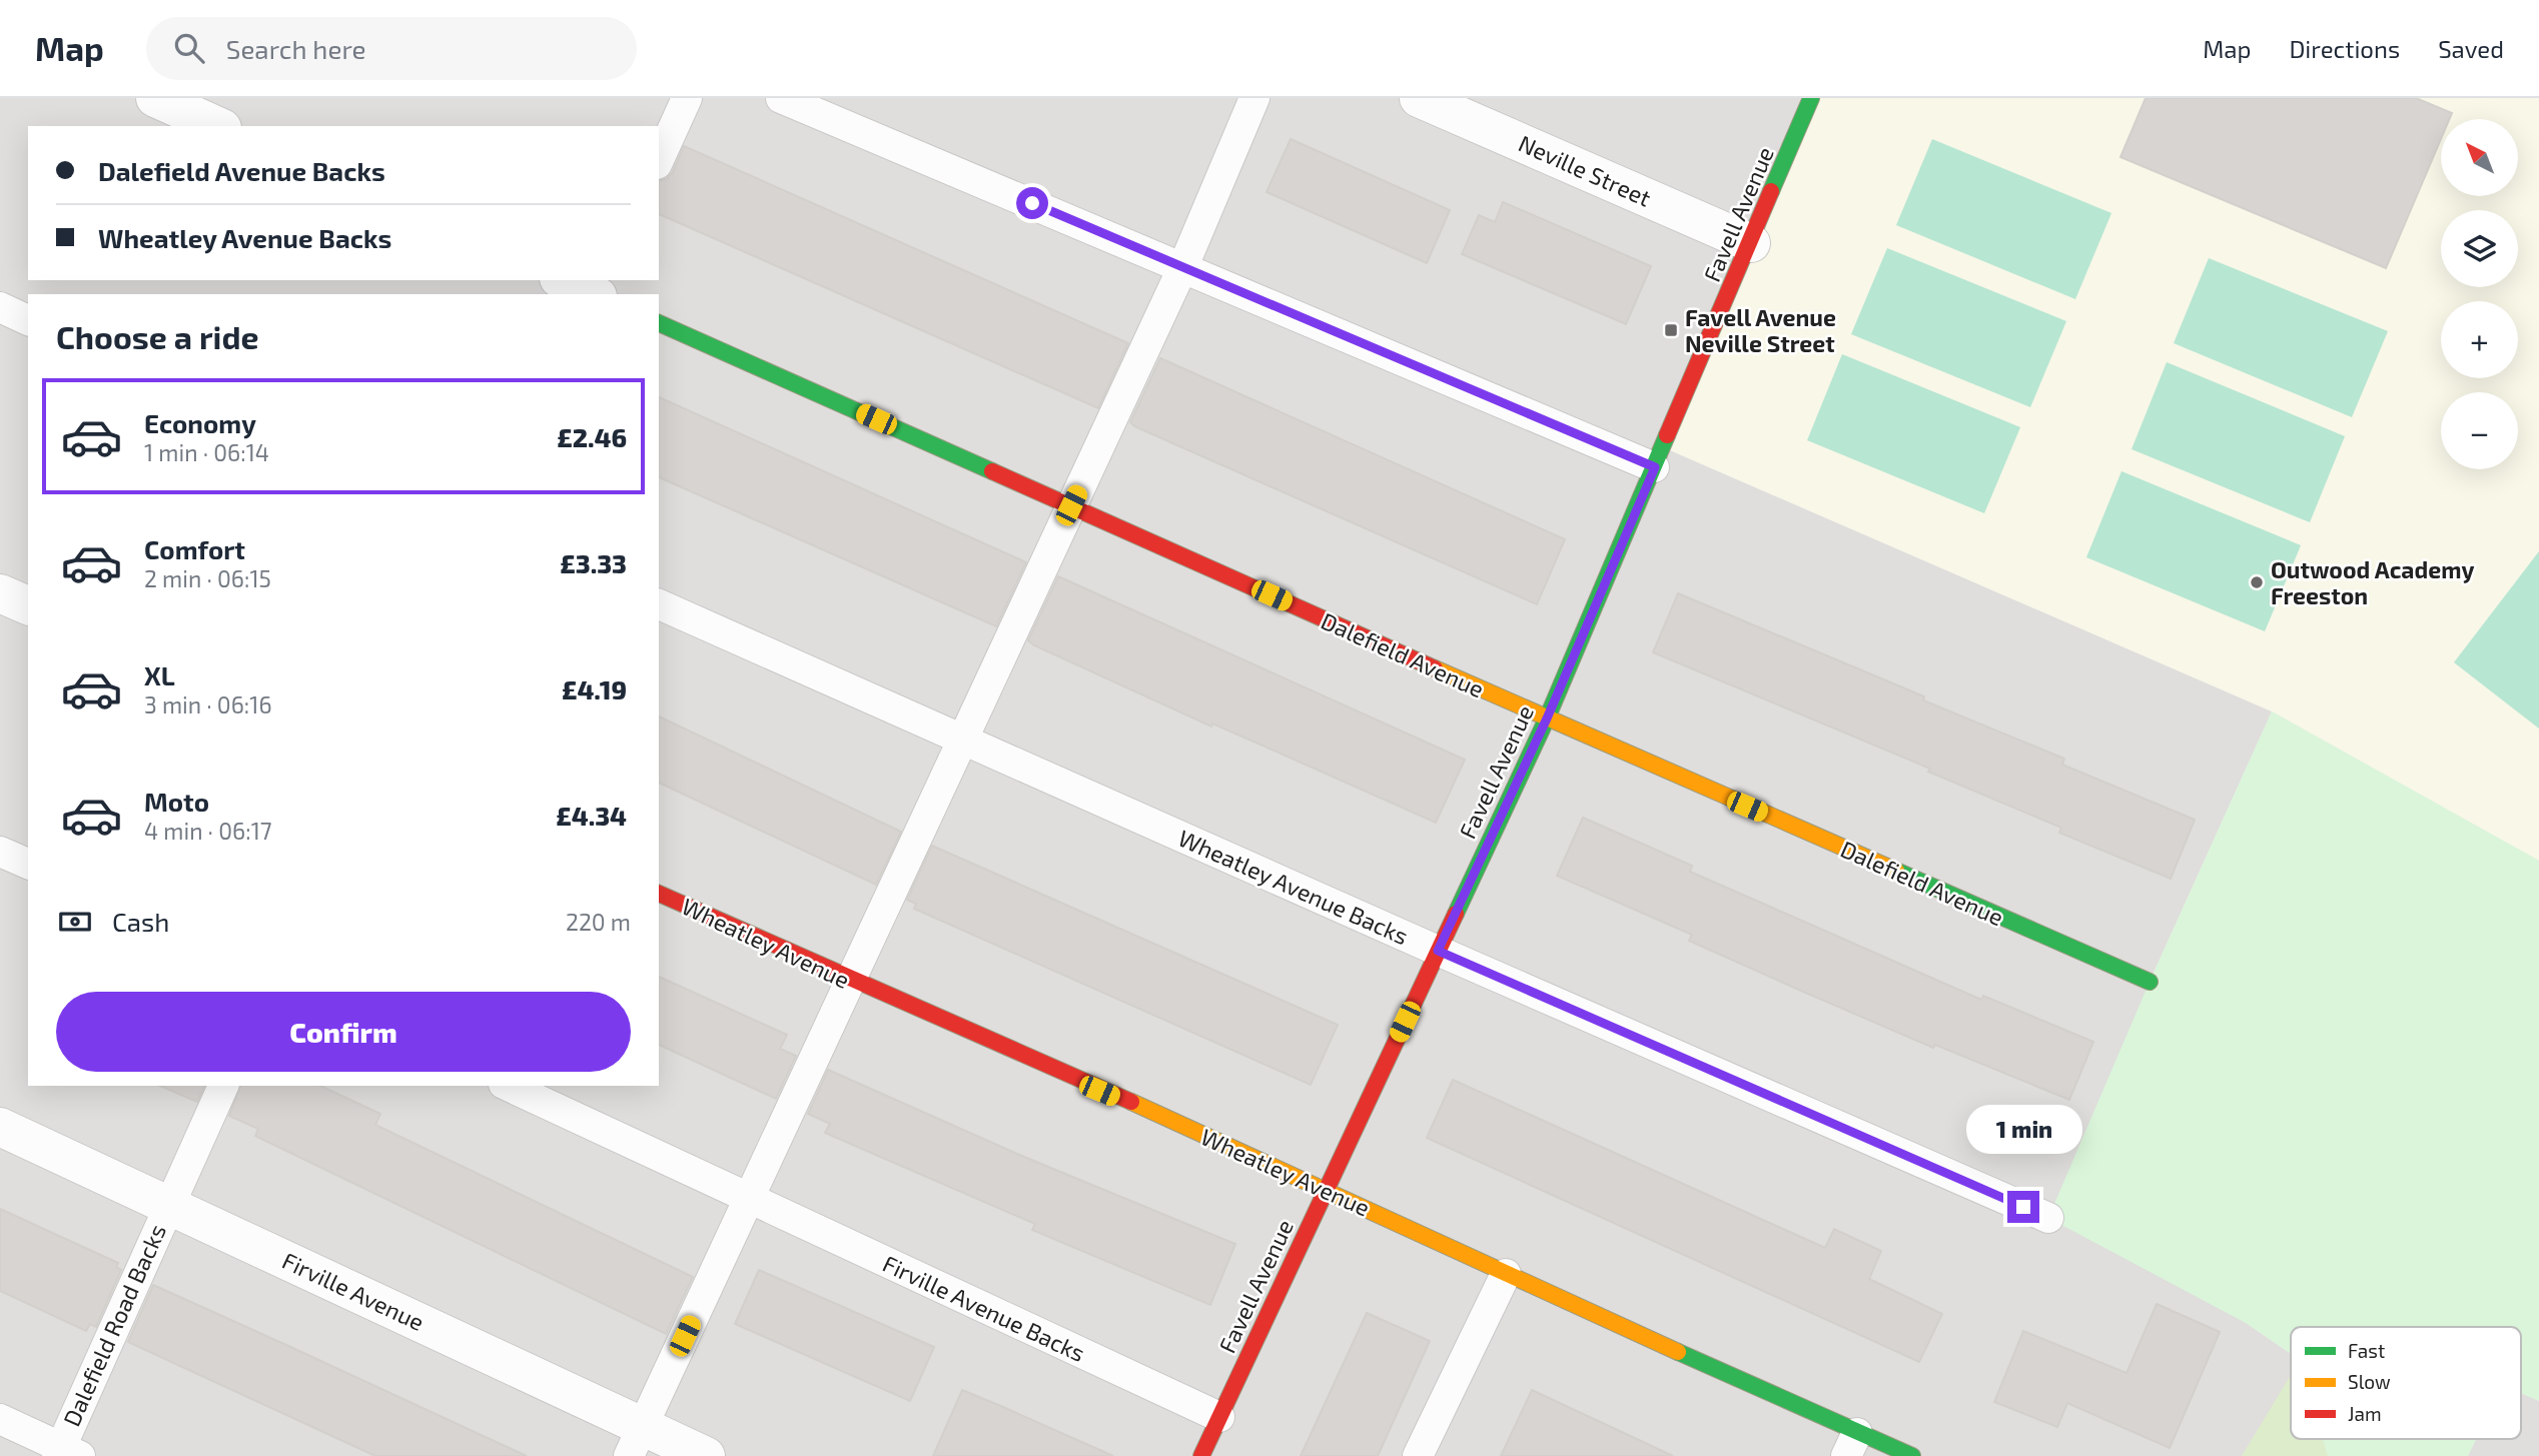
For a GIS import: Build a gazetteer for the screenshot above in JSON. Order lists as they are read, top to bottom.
{
  "streets": {
    "street": [
      "Neville Street",
      "Favell Avenue",
      "Dalefield Avenue",
      "Wheatley Avenue",
      "Firville Avenue"
    ],
    "lane": ["Wheatley Avenue Backs", "Firville Avenue Backs", "Dalefield Road Backs"]
  },
  "crossings": [
    ["Neville Street", "Favell Avenue"],
    ["Favell Avenue", "Dalefield Avenue"],
    ["Favell Avenue", "Wheatley Avenue Backs"],
    ["Favell Avenue", "Wheatley Avenue"],
    ["Favell Avenue", "Firville Avenue Backs"],
    ["Firville Avenue", "Dalefield Road Backs"]
  ],
  "places": {
    "transit": ["Favell Avenue Neville Street"],
    "other": ["Outwood Academy Freeston"]
  },
  "legend": ["Fast", "Slow", "Jam"],
  "north": "top left",
  "page": {
    "header": "Map",
    "search": "Search here",
    "nav": ["Map", "Directions", "Saved"],
    "map_buttons": ["+", "−"],
    "banner": ["Dalefield Avenue Backs", "Wheatley Avenue Backs"],
    "heading": "Choose a ride",
    "list": [
      {
        "name": "Economy",
        "note": "1 min · 06:14",
        "value": "£2.46"
      },
      {
        "name": "Comfort",
        "note": "2 min · 06:15",
        "value": "£3.33"
      },
      {
        "name": "XL",
        "note": "3 min · 06:16",
        "value": "£4.19"
      },
      {
        "name": "Moto",
        "note": "4 min · 06:17",
        "value": "£4.34"
      }
    ],
    "pay": ["Cash", "220 m"],
    "buttons": "Confirm",
    "bubble": "1 min"
  }
}
